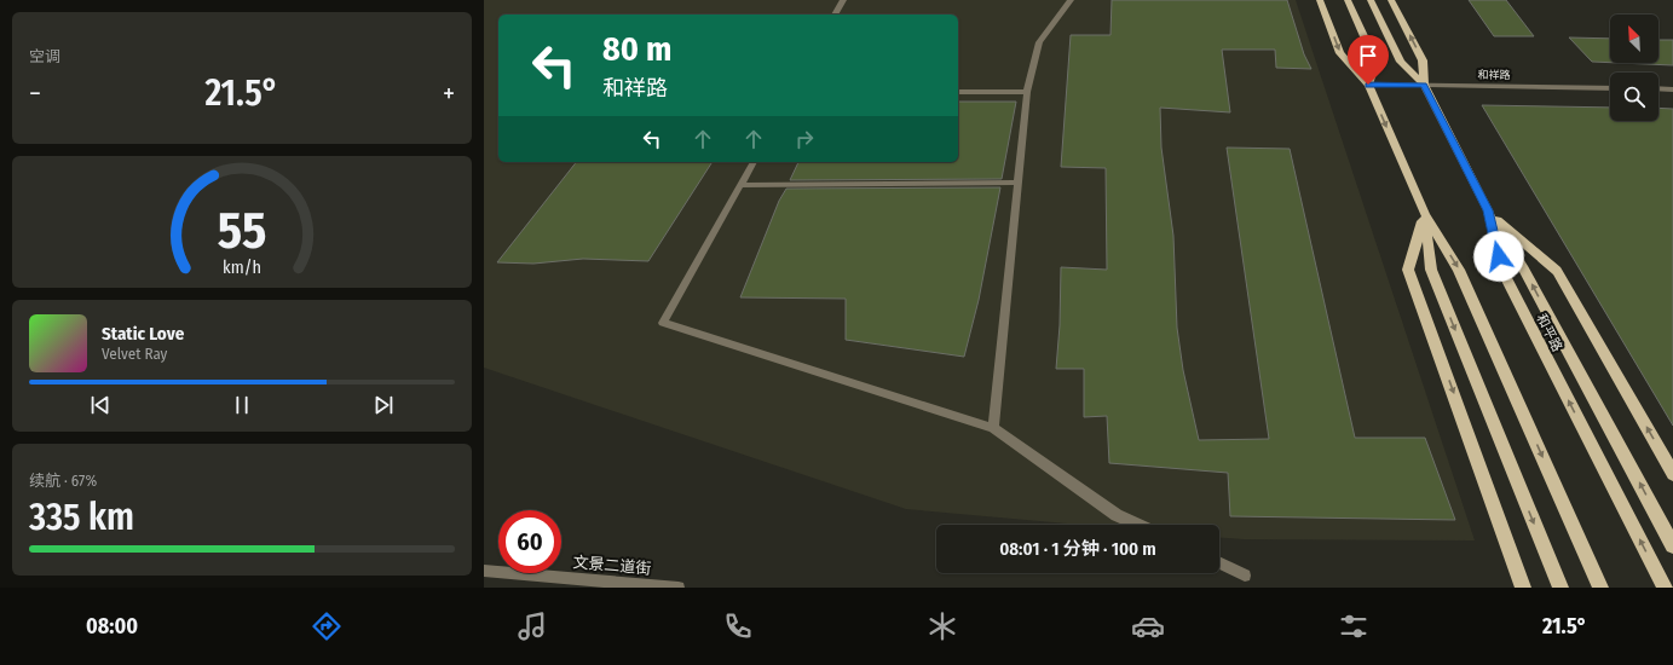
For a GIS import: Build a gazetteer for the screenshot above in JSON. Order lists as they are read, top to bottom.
{
  "streets": {
    "main road": ["和平路"],
    "street": ["和祥路", "文景二道街"]
  },
  "crossings": [
    ["和祥路", "和平路"]
  ],
  "north": "top left",
  "page": {
    "tile": [
      "空调",
      ["续航 · 67%", "335 km"]
    ],
    "turn": ["80 m", "和祥路"],
    "heat": ["−", "21.5°", "+"],
    "song": ["Static Love", "Velvet Ray"],
    "limit": "60",
    "trip": "08:01 · 1 分钟 · 100 m",
    "tabs": ["08:00", "21.5°"],
    "gauge": ["55", "km/h"]
  }
}
